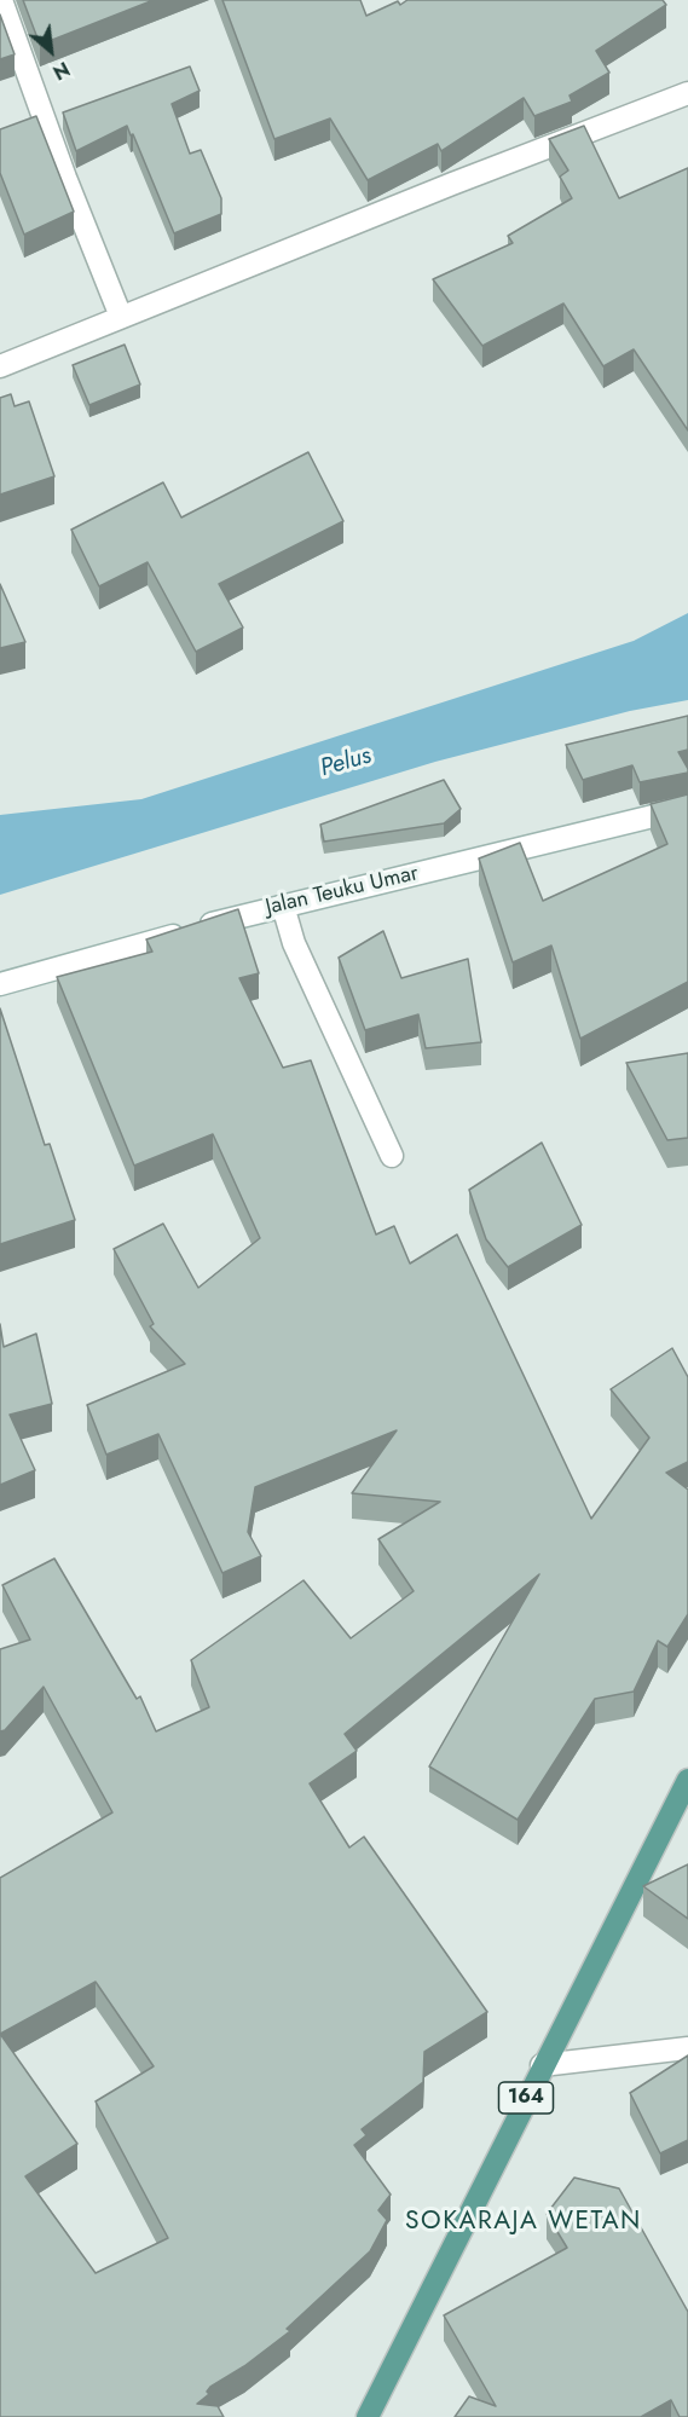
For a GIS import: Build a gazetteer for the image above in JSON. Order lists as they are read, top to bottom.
{
  "streets": {
    "main road": ["164"],
    "street": ["Jalan Teuku Umar"]
  },
  "districts": ["SOKARAJA WETAN"],
  "water": ["Pelus"],
  "north": "bottom right"
}
